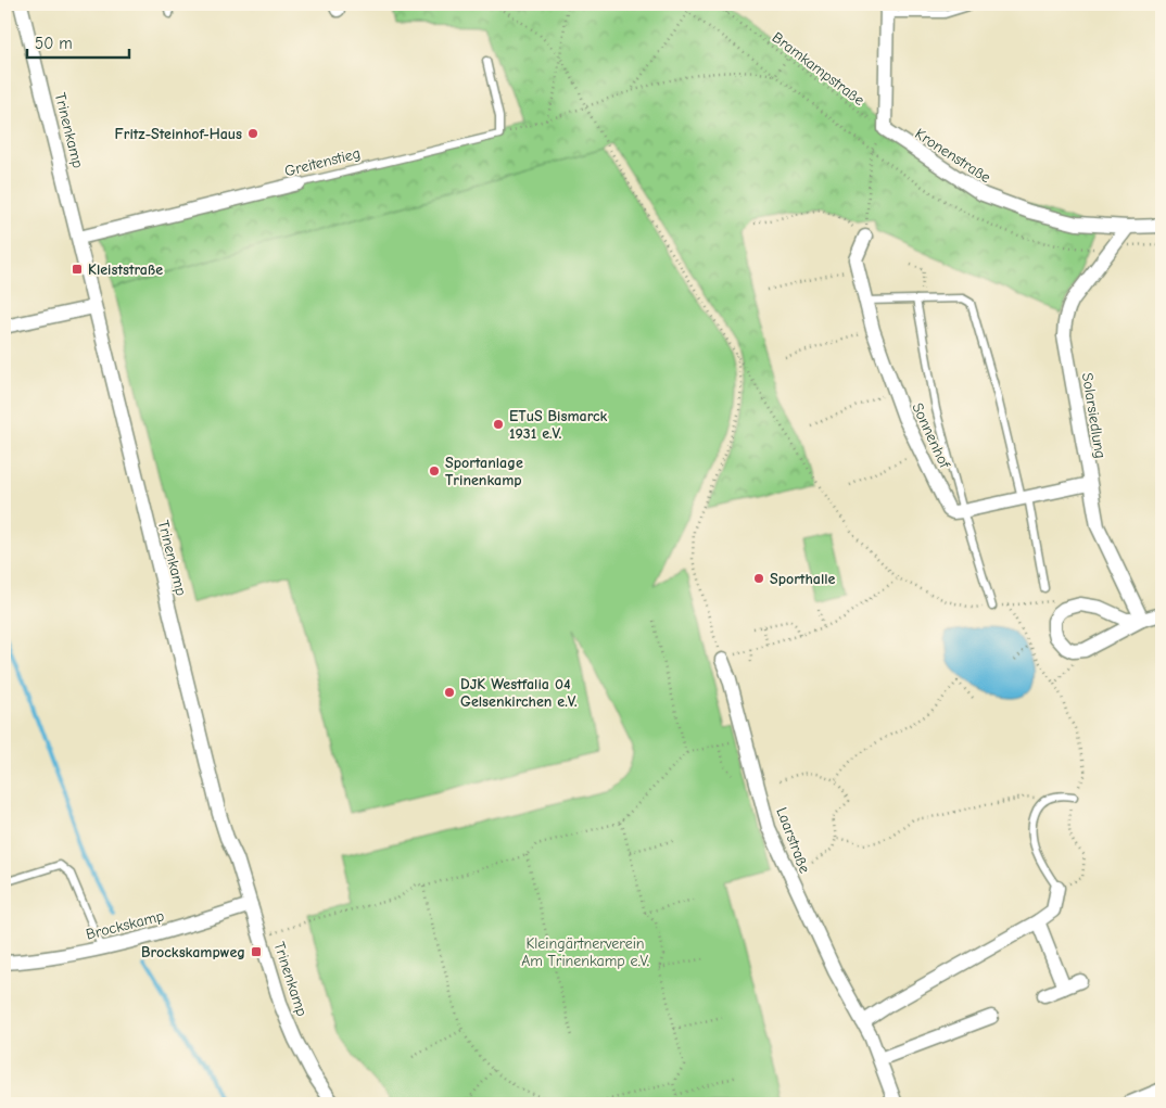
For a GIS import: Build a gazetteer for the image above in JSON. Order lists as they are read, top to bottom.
{
  "streets": {
    "street": [
      "Trinenkamp",
      "Kronenstraße",
      "Greitenstieg",
      "Solarsiedlung",
      "Sonnenhof",
      "Laarstraße",
      "Brockskamp"
    ],
    "path": ["Bramkampstraße"]
  },
  "crossings": [
    ["Bramkampstraße", "Kronenstraße"],
    ["Trinenkamp", "Greitenstieg"],
    ["Trinenkamp", "Brockskamp"],
    ["Kronenstraße", "Solarsiedlung"]
  ],
  "parks": ["Kleingärtnerverein Am Trinenkamp e.V."],
  "places": {
    "other": [
      "Fritz-Steinhof-Haus",
      "ETuS Bismarck 1931 e.V.",
      "Sportanlage Trinenkamp",
      "Sporthalle",
      "DJK Westfalia 04 Gelsenkirchen e.V."
    ],
    "transit": ["Kleiststraße", "Brockskampweg"]
  },
  "scale_bar": "50 m"
}
